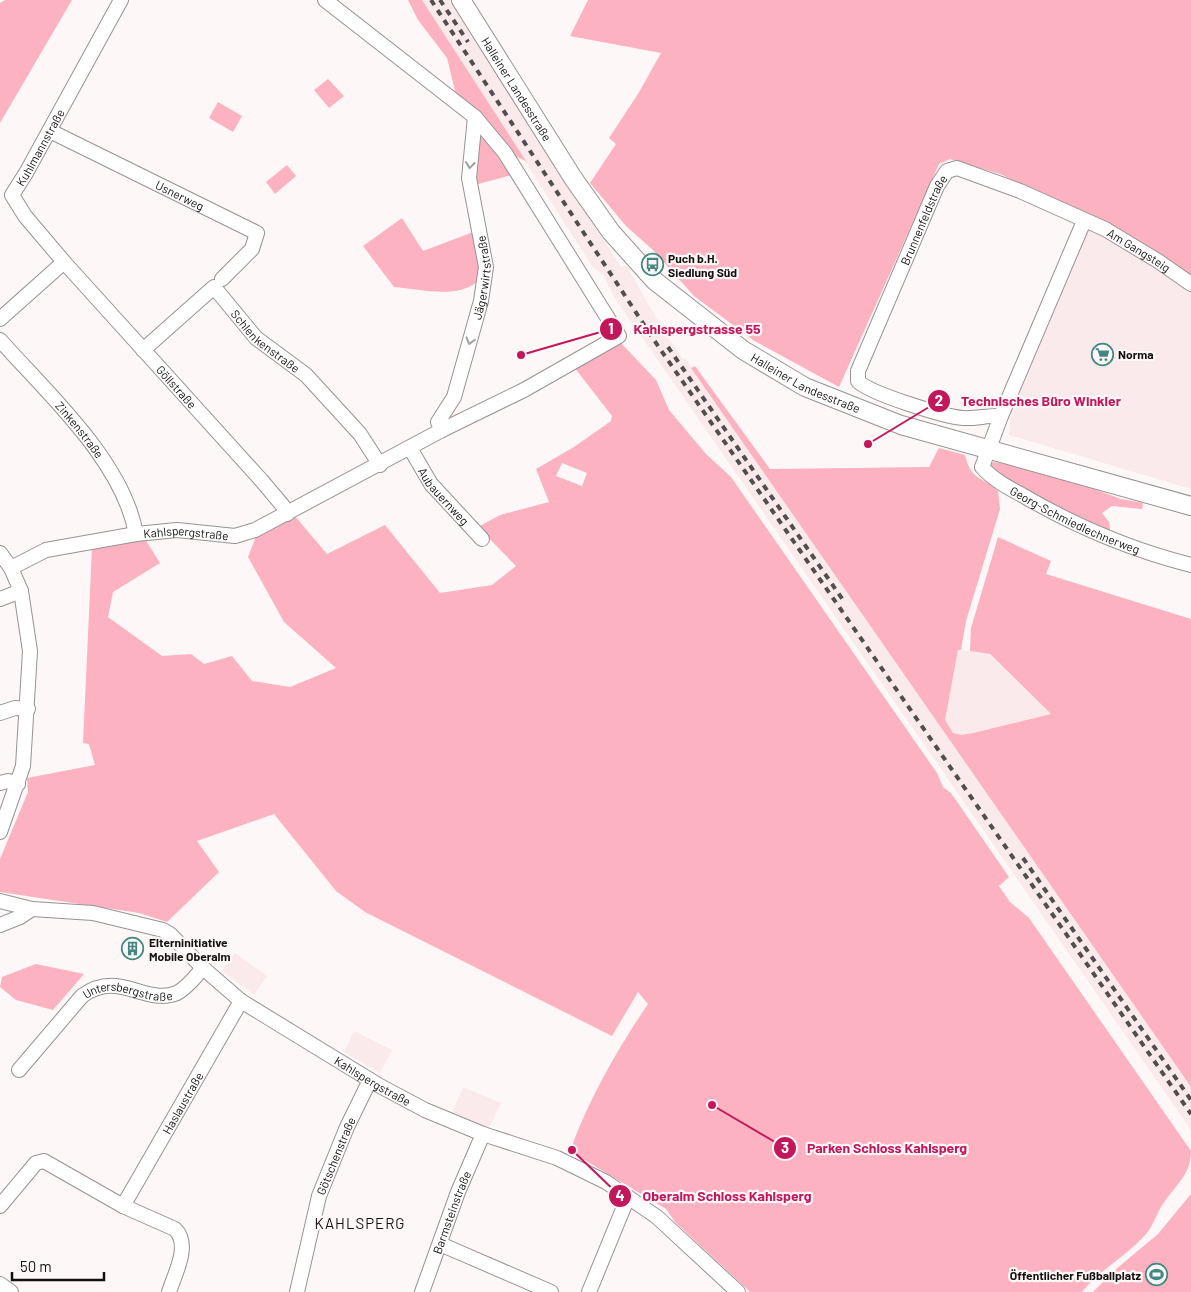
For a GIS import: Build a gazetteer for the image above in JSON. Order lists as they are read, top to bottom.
{
  "streets": {
    "main road": ["Halleiner Landesstraße"],
    "street": [
      "Kuhlmannstraße",
      "Usnerweg",
      "Brunnenfeldstraße",
      "Am Gangsteig",
      "Jägerwirtstraße",
      "Schlenkenstraße",
      "Göllstraße",
      "Zinkenstraße",
      "Aubauernweg",
      "Georg-Schmiedlechnerweg",
      "Kahlspergstraße",
      "Untersbergstraße",
      "Haslaustraße",
      "Götschenstraße",
      "Barmsteinstraße"
    ]
  },
  "crossings": [
    ["Halleiner Landesstraße", "Georg-Schmiedlechnerweg"],
    ["Kuhlmannstraße", "Usnerweg"],
    ["Kuhlmannstraße", "Göllstraße"],
    ["Brunnenfeldstraße", "Am Gangsteig"],
    ["Jägerwirtstraße", "Kahlspergstraße"],
    ["Schlenkenstraße", "Göllstraße"],
    ["Schlenkenstraße", "Kahlspergstraße"],
    ["Göllstraße", "Kahlspergstraße"],
    ["Zinkenstraße", "Kahlspergstraße"],
    ["Aubauernweg", "Kahlspergstraße"],
    ["Kahlspergstraße", "Untersbergstraße"],
    ["Kahlspergstraße", "Haslaustraße"],
    ["Kahlspergstraße", "Götschenstraße"],
    ["Kahlspergstraße", "Barmsteinstraße"]
  ],
  "one_way": ["Jägerwirtstraße"],
  "districts": ["KAHLSPERG"],
  "places": {
    "bus stop": ["Puch b.H. Siedlung Süd"],
    "supermarket": ["Norma"],
    "other": [
      "Kahlspergstrasse 55",
      "Technisches Büro Winkler",
      "Parken Schloss Kahlsperg",
      "Oberalm Schloss Kahlsperg"
    ],
    "building": ["Elterninitiative Mobile Oberalm"],
    "sports": ["Öffentlicher Fußballplatz"]
  },
  "scale_bar": "50 m"
}
